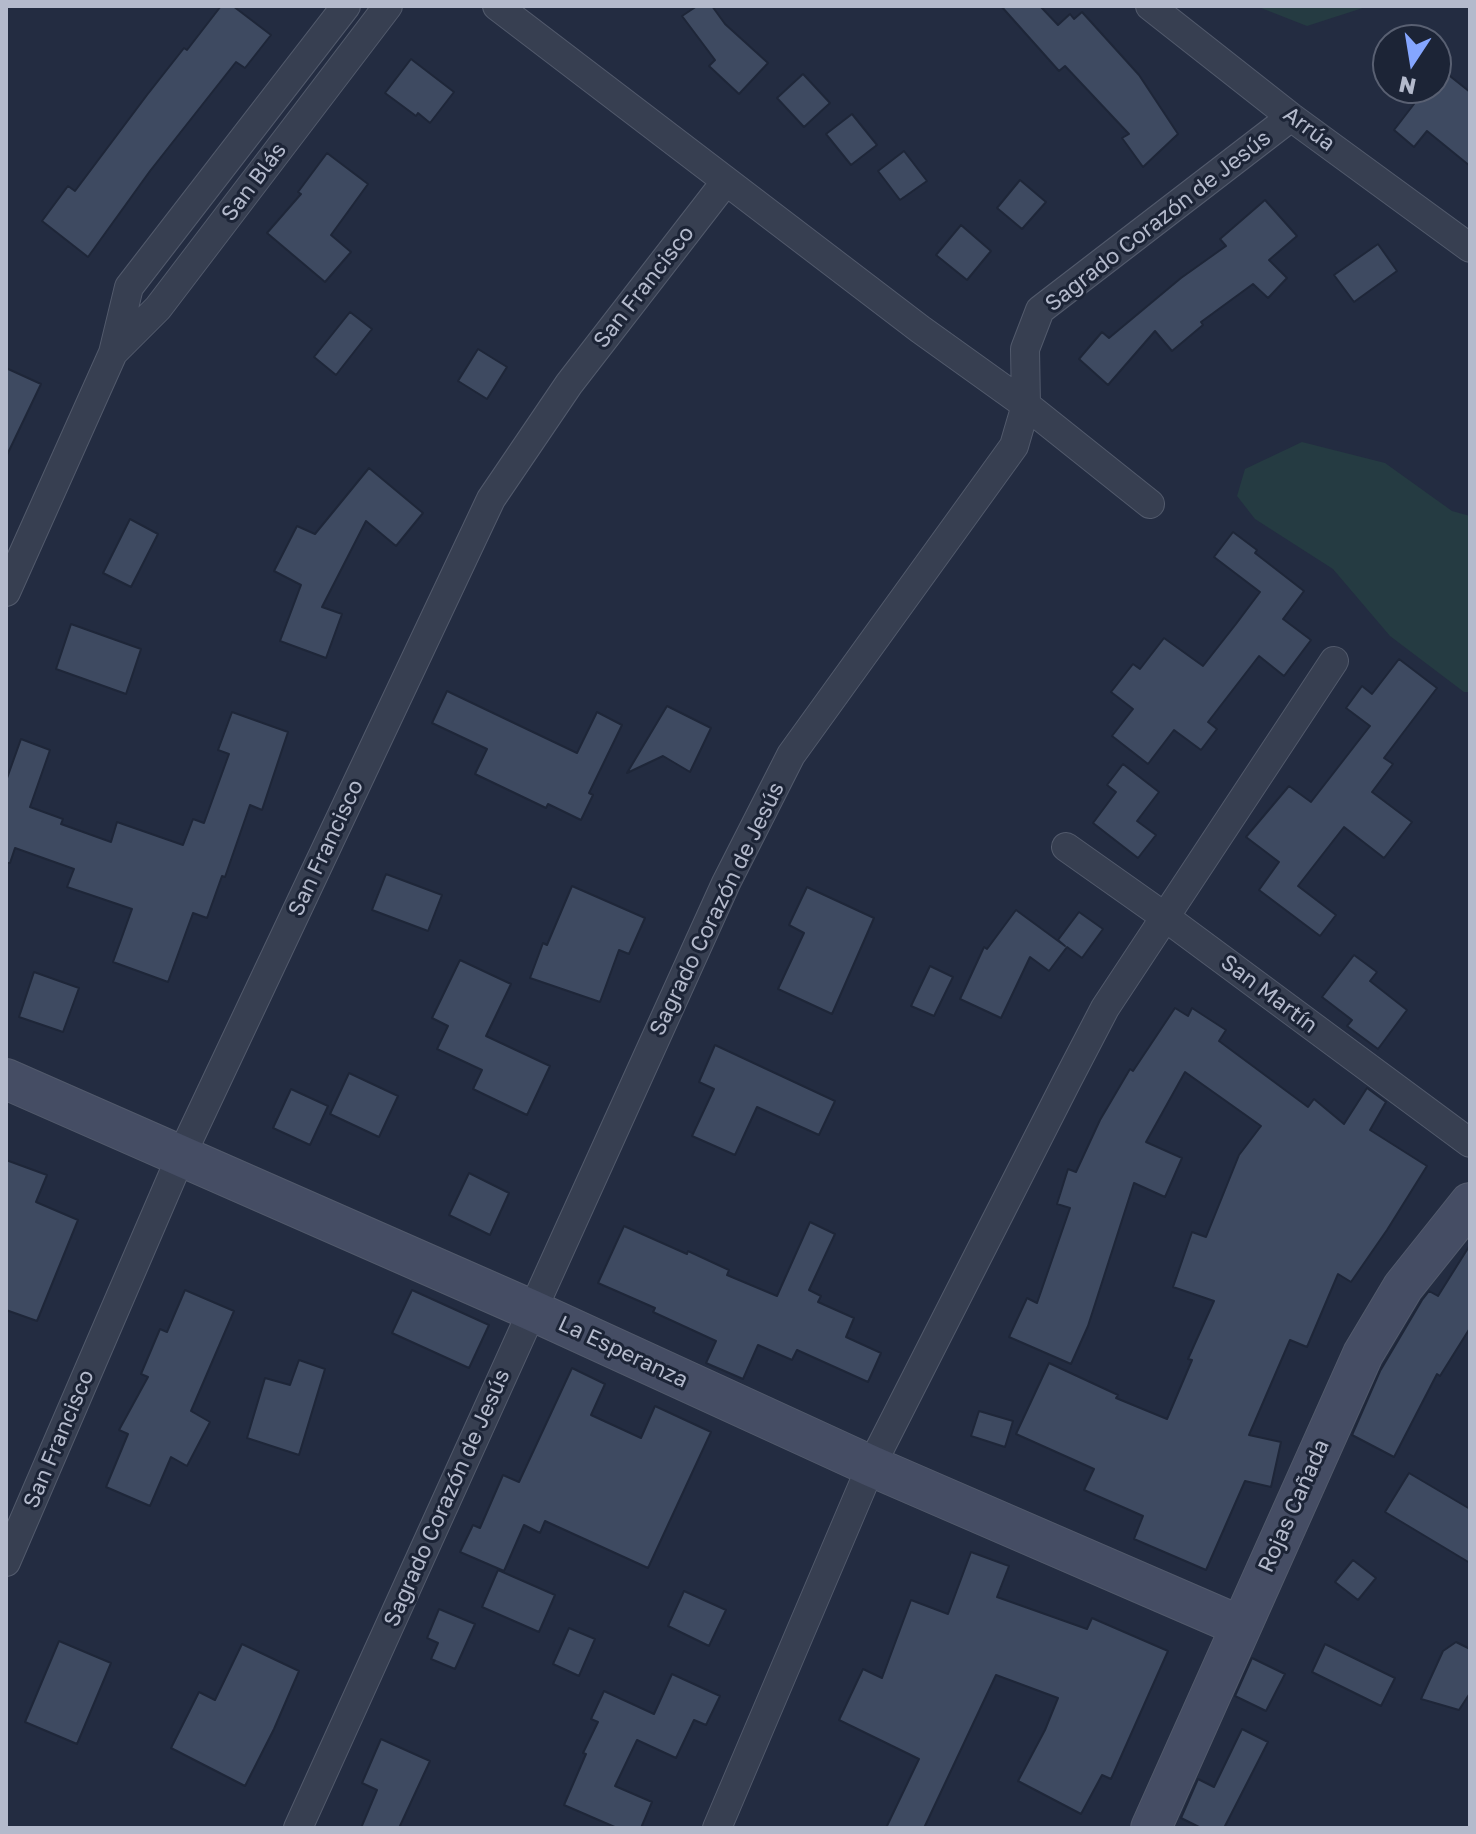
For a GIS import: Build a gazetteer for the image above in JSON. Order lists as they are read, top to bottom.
{
  "streets": {
    "street": [
      "Arrúa",
      "San Blás",
      "Sagrado Corazón de Jesús",
      "San Francisco",
      "San Martín",
      "La Esperanza",
      "Rojas Cañada"
    ]
  },
  "crossings": [
    ["Arrúa", "Sagrado Corazón de Jesús"],
    ["Sagrado Corazón de Jesús", "La Esperanza"],
    ["San Francisco", "La Esperanza"],
    ["La Esperanza", "Rojas Cañada"]
  ],
  "north": "bottom"
}
